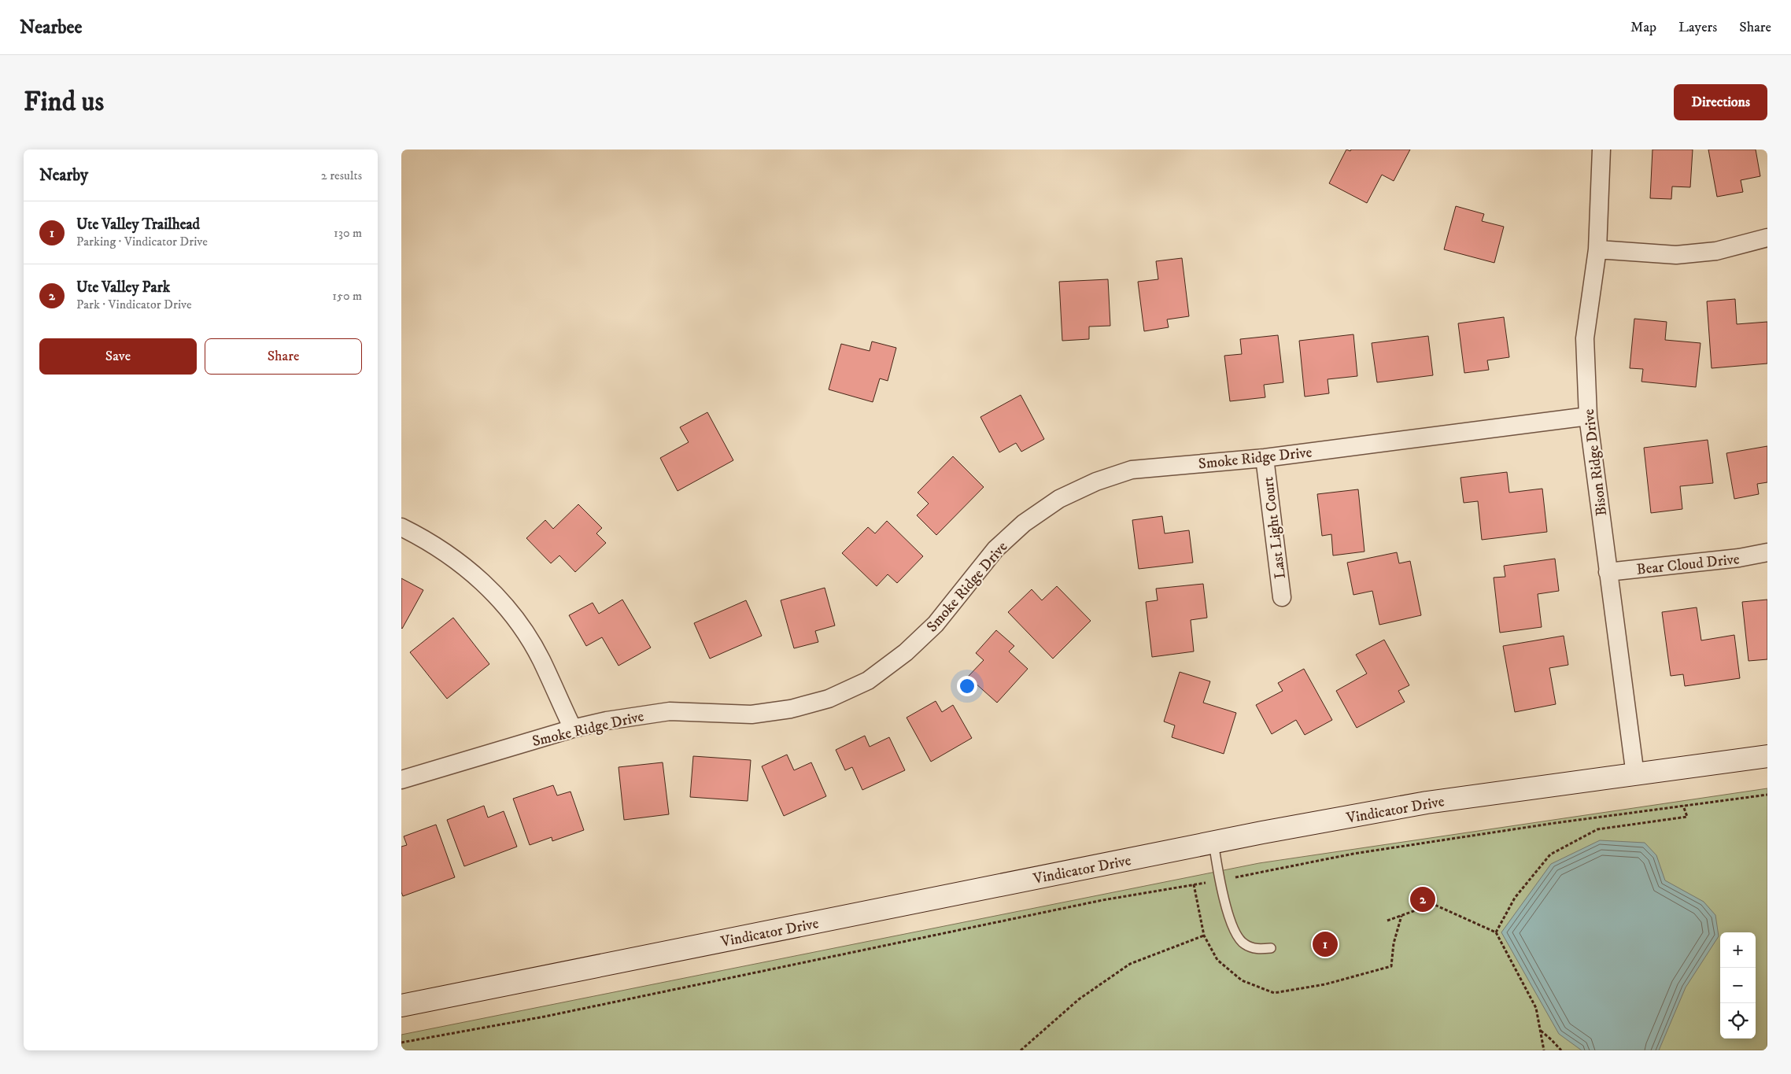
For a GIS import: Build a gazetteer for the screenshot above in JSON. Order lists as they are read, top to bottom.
{
  "streets": {
    "main road": ["Vindicator Drive"],
    "street": [
      "Smoke Ridge Drive",
      "Bison Ridge Drive",
      "Last Light Court",
      "Bear Cloud Drive"
    ]
  },
  "crossings": [
    ["Smoke Ridge Drive", "Bison Ridge Drive"],
    ["Smoke Ridge Drive", "Last Light Court"],
    ["Bison Ridge Drive", "Bear Cloud Drive"],
    ["Bison Ridge Drive", "Vindicator Drive"]
  ],
  "page": {
    "header": "Nearbee",
    "nav": ["Map", "Layers", "Share"],
    "buttons": [
      "Directions",
      ["Save", "Share"]
    ],
    "title": "Find us",
    "heading": ["Nearby", "2 results"],
    "list": [
      {
        "mark": "1",
        "name": "Ute Valley Trailhead",
        "note": "Parking · Vindicator Drive",
        "value": "130 m"
      },
      {
        "mark": "2",
        "name": "Ute Valley Park",
        "note": "Park · Vindicator Drive",
        "value": "150 m"
      }
    ],
    "pins": ["2", "1"],
    "map_buttons": ["+", "−"]
  }
}
